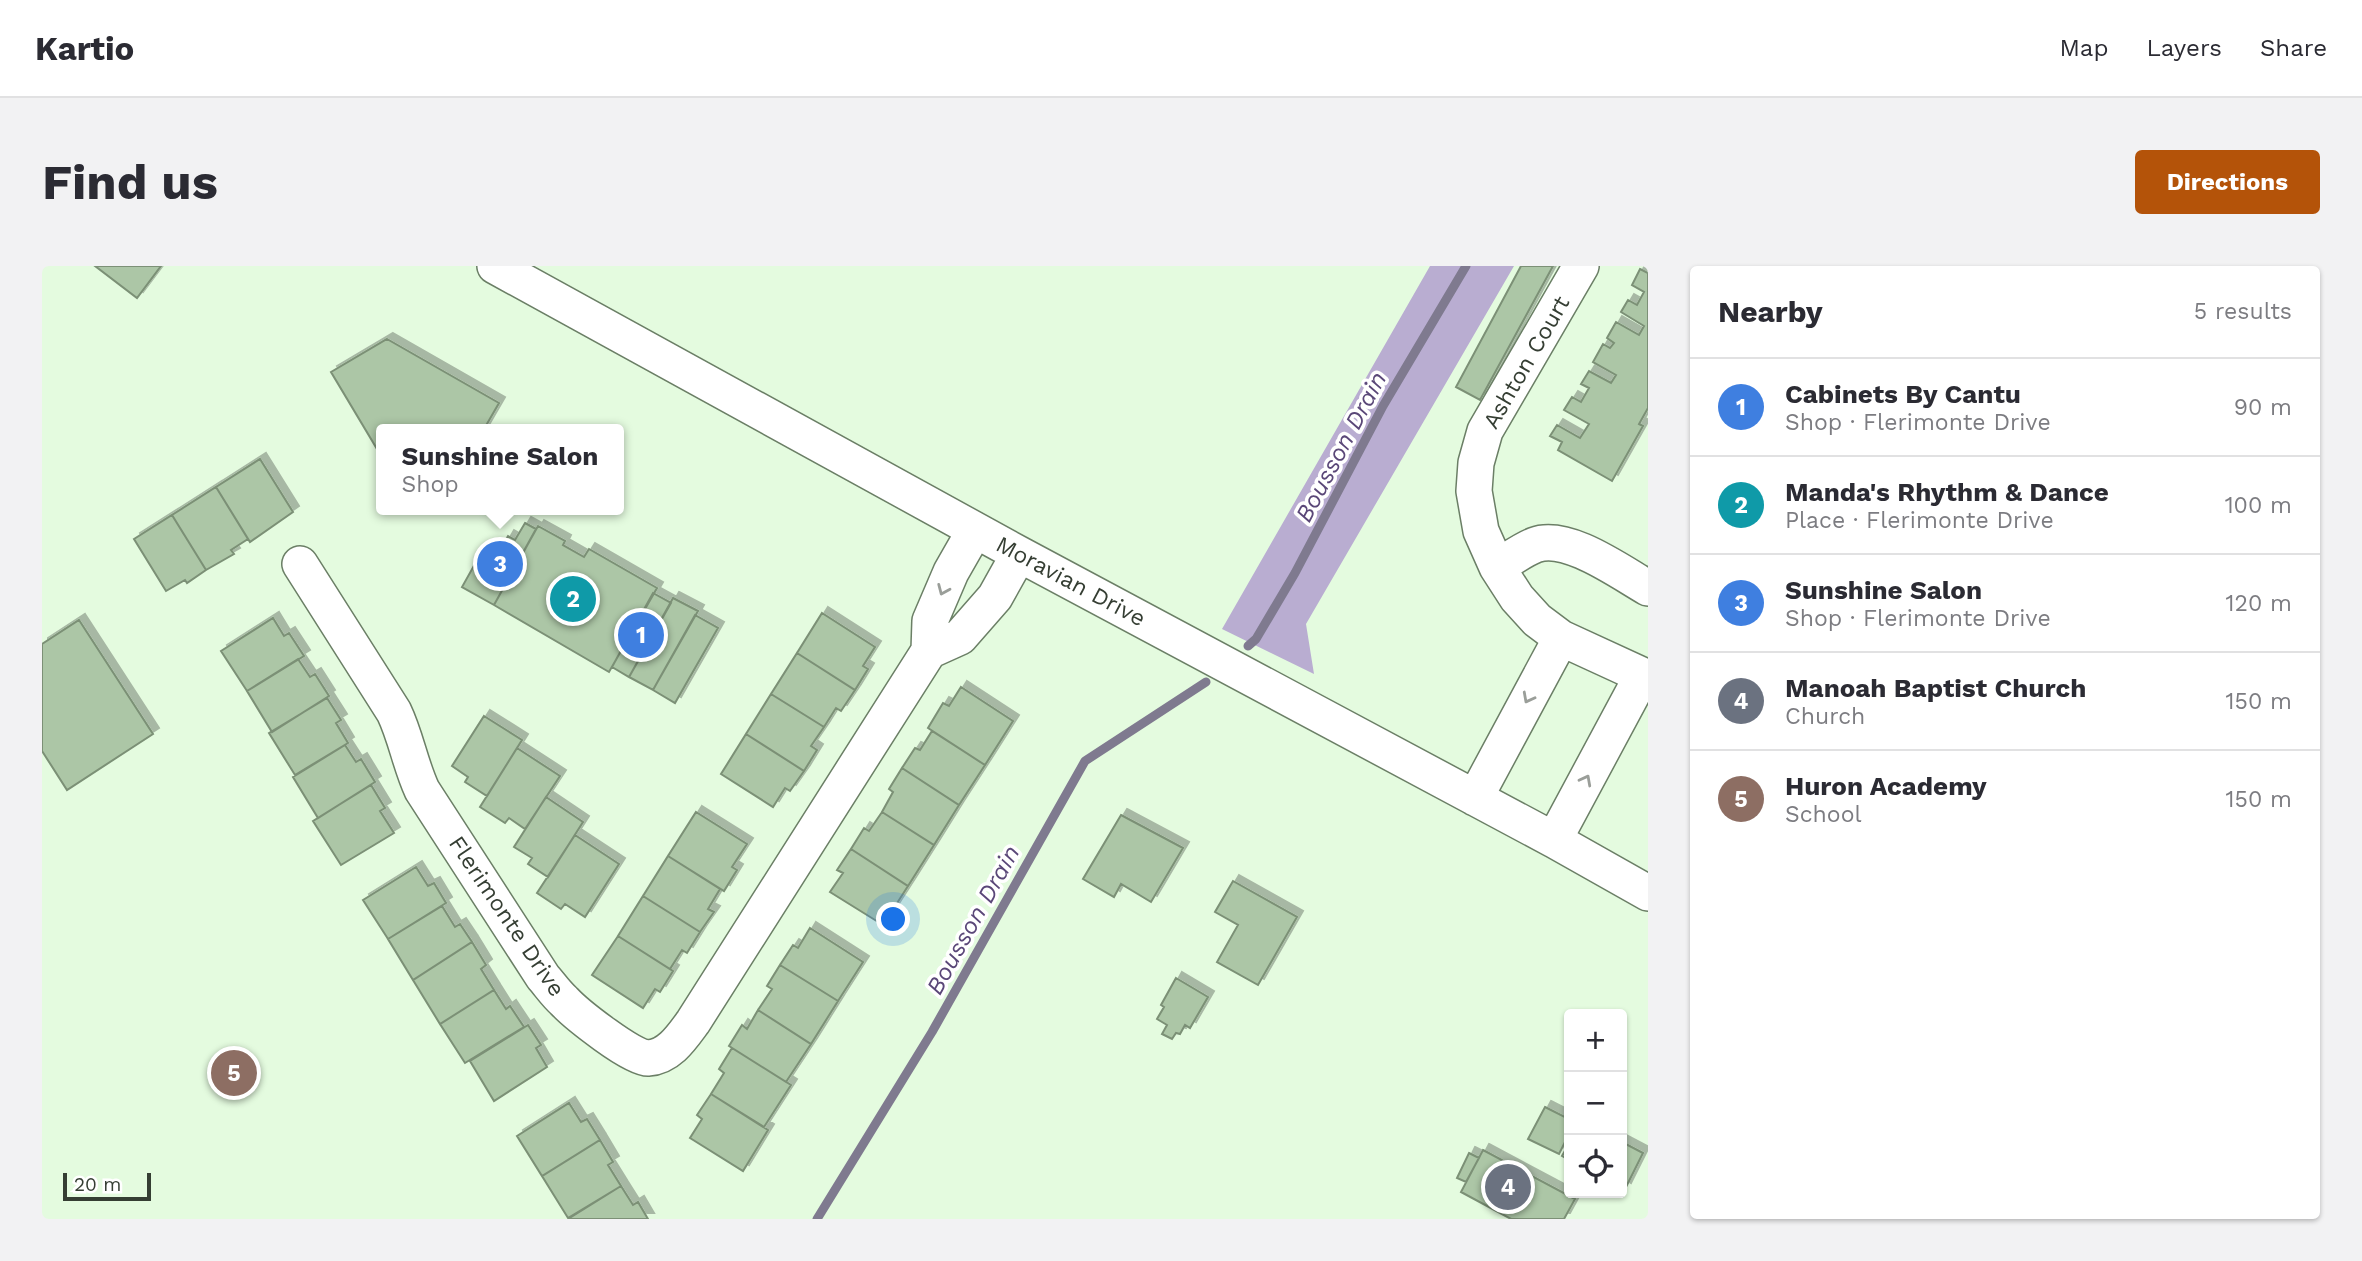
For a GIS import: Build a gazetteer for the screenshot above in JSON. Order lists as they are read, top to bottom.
{
  "streets": {
    "street": ["Ashton Court", "Moravian Drive", "Flerimonte Drive"]
  },
  "crossings": [
    ["Moravian Drive", "Flerimonte Drive"]
  ],
  "water": ["Bousson Drain"],
  "scale_bar": "20 m",
  "page": {
    "header": "Kartio",
    "nav": ["Map", "Layers", "Share"],
    "buttons": "Directions",
    "title": "Find us",
    "heading": ["Nearby", "5 results"],
    "list": [
      {
        "mark": "1",
        "name": "Cabinets By Cantu",
        "note": "Shop · Flerimonte Drive",
        "value": "90 m"
      },
      {
        "mark": "2",
        "name": "Manda's Rhythm & Dance",
        "note": "Place · Flerimonte Drive",
        "value": "100 m"
      },
      {
        "mark": "3",
        "name": "Sunshine Salon",
        "note": "Shop · Flerimonte Drive",
        "value": "120 m"
      },
      {
        "mark": "4",
        "name": "Manoah Baptist Church",
        "note": "Church",
        "value": "150 m"
      },
      {
        "mark": "5",
        "name": "Huron Academy",
        "note": "School",
        "value": "150 m"
      }
    ],
    "popup": ["Sunshine Salon", "Shop"],
    "pins": [
      "3",
      "2",
      "1",
      "5",
      "4"
    ],
    "map_buttons": ["+", "−"],
    "scale": "20 m"
  }
}
